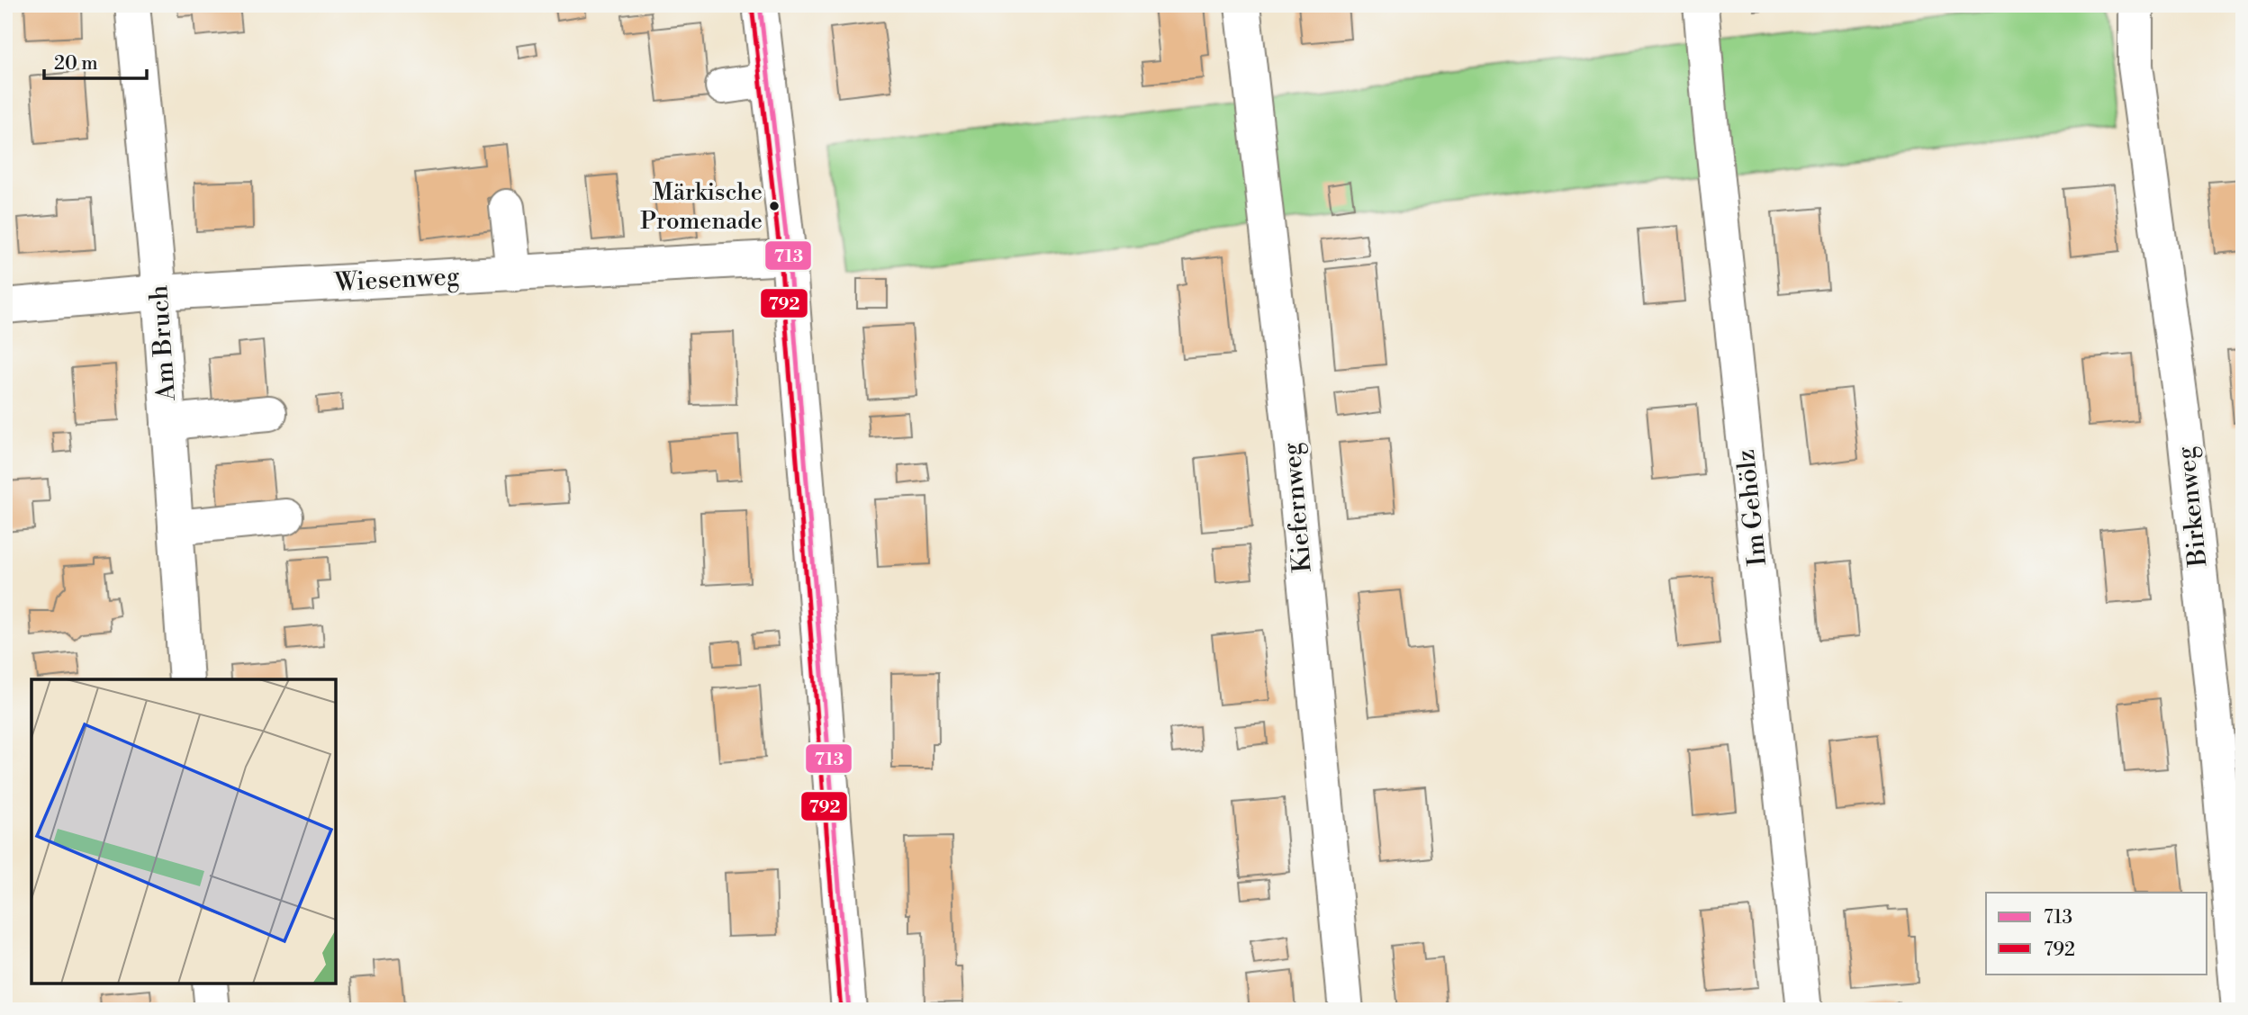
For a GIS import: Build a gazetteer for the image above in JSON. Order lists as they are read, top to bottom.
{
  "streets": {
    "street": [
      "Wiesenweg",
      "Am Bruch",
      "Birkenweg",
      "Kiefernweg",
      "Im Gehölz"
    ]
  },
  "crossings": [
    ["Wiesenweg", "Am Bruch"]
  ],
  "places": ["Märkische Promenade"],
  "lines": ["transit line 713", "transit line 792"],
  "legend": ["713", "792"],
  "scale_bar": "20 m"
}
